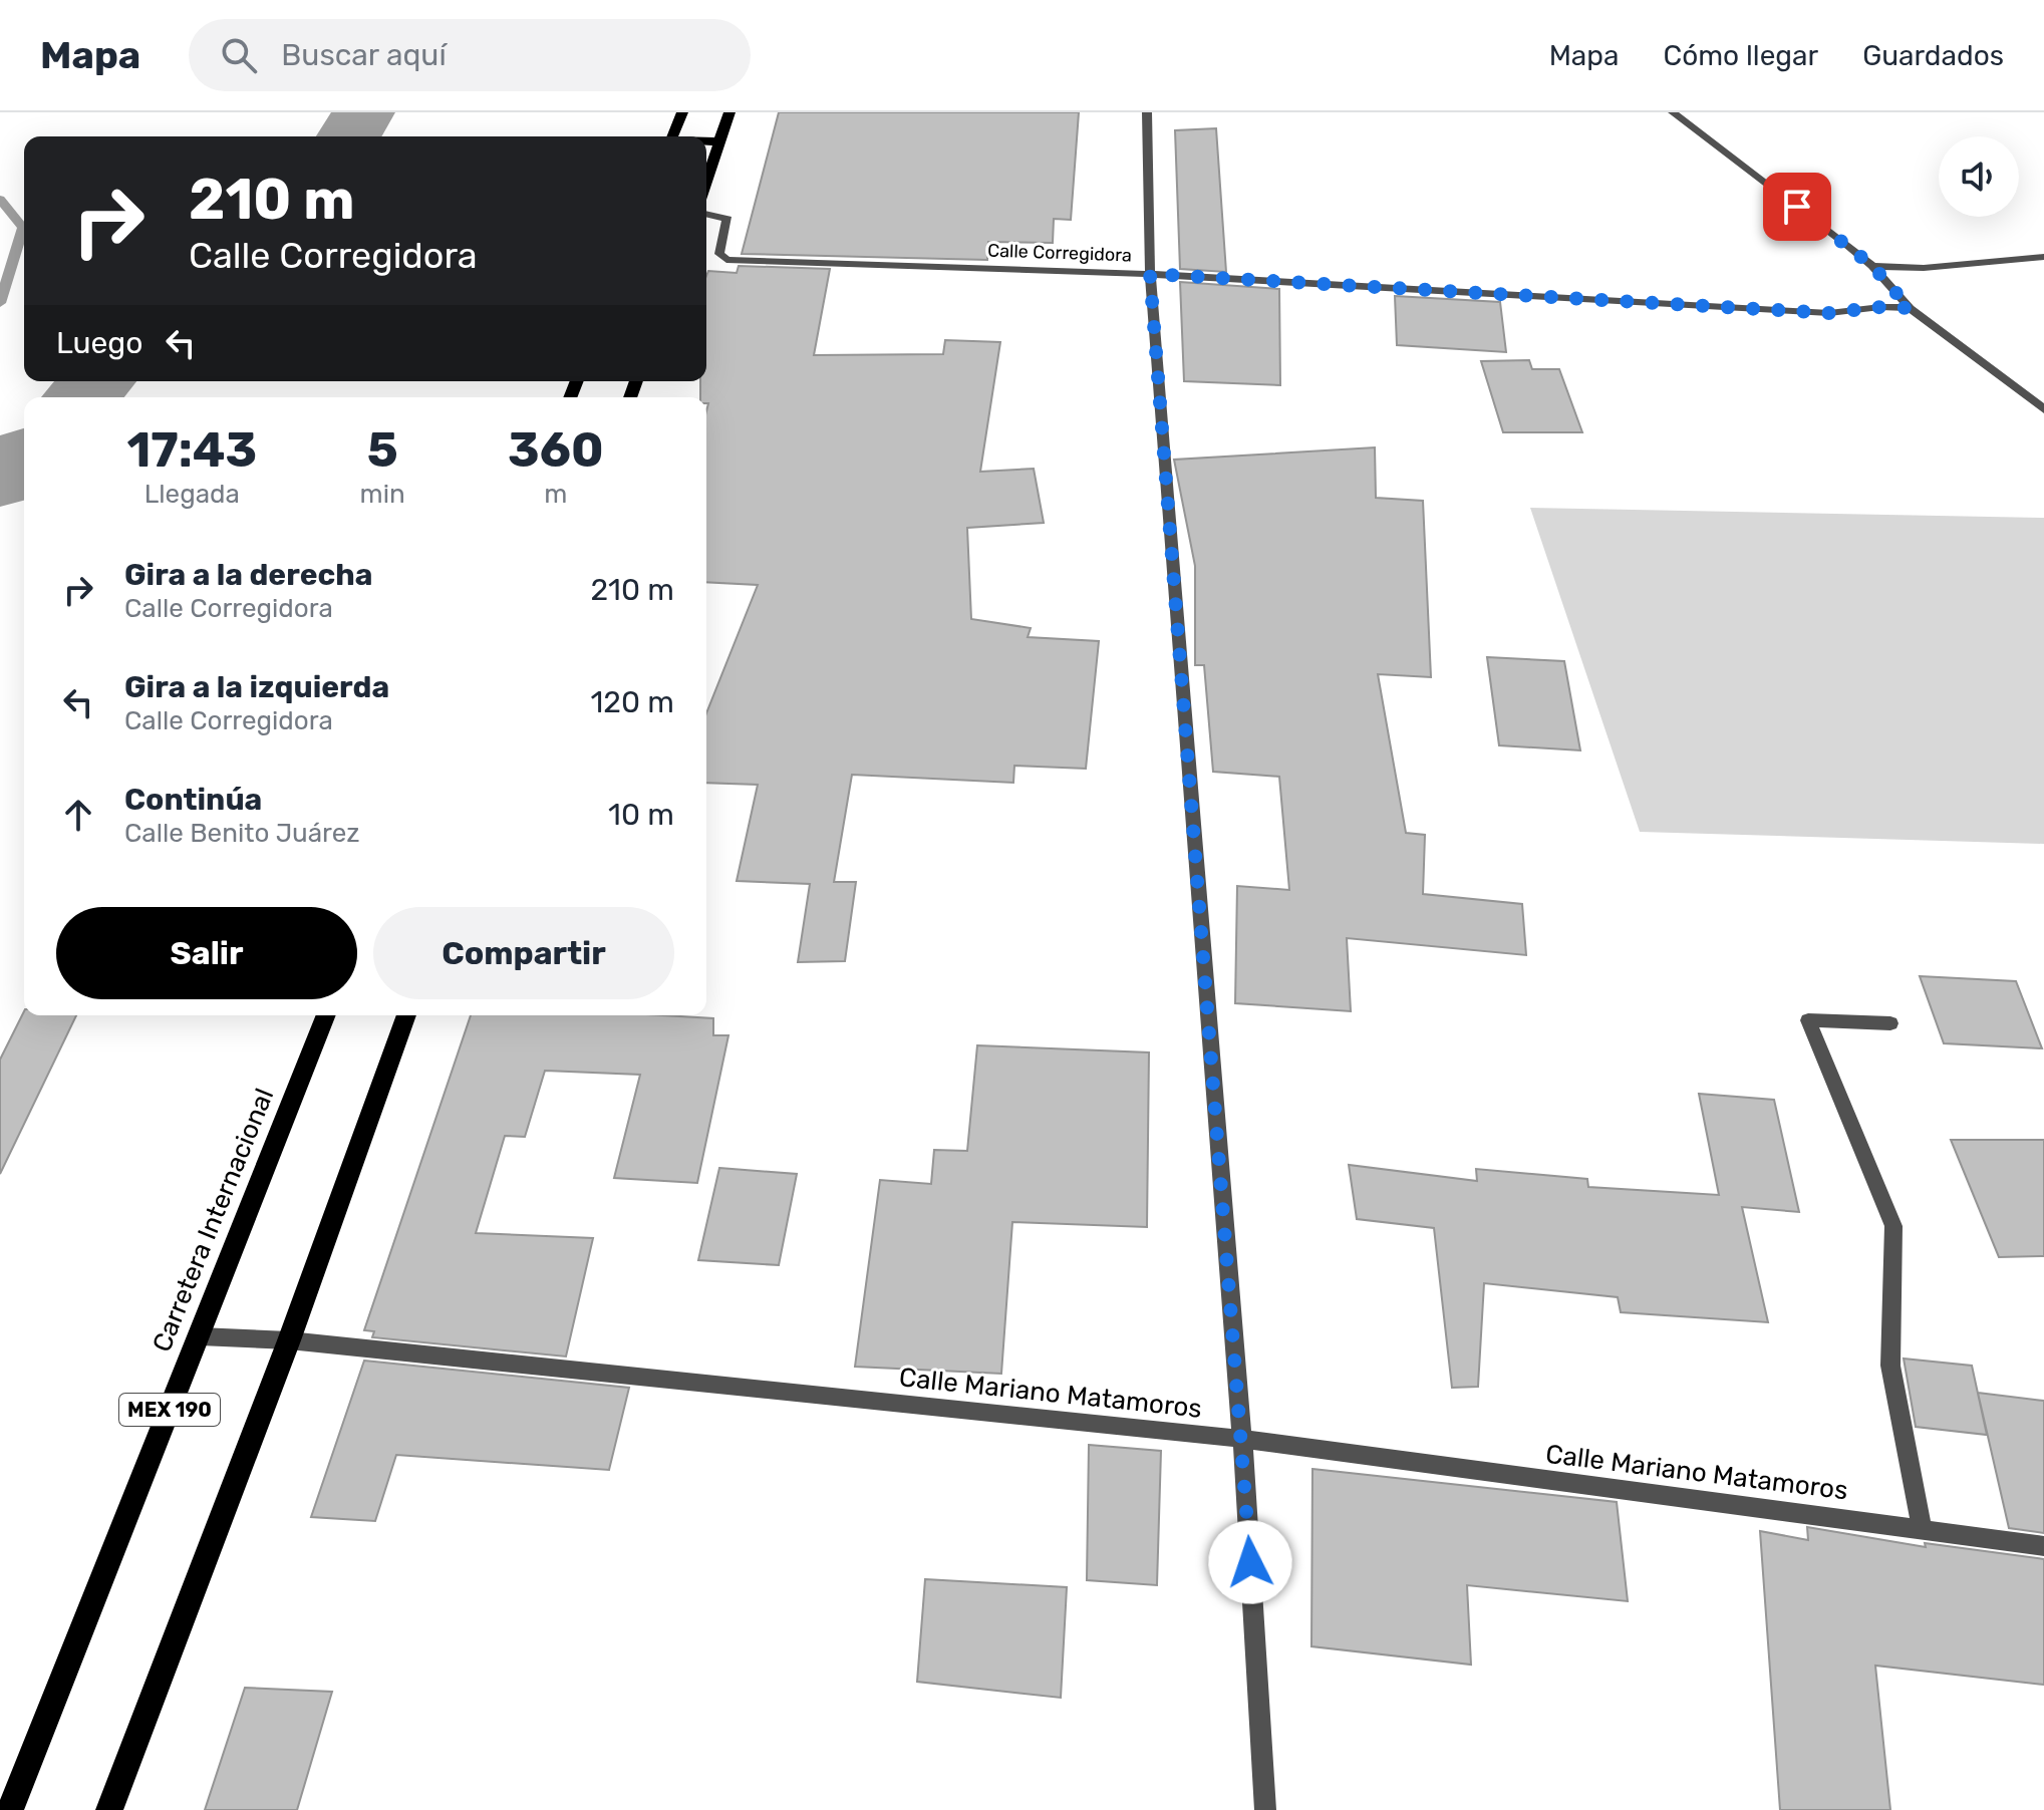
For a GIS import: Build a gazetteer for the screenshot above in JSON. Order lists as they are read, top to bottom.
{
  "streets": {
    "main road": ["Carretera Internacional", "MEX 190"],
    "street": ["Calle Corregidora", "Calle Mariano Matamoros"]
  },
  "crossings": [
    ["Carretera Internacional", "Calle Mariano Matamoros"]
  ],
  "page": {
    "header": "Mapa",
    "search": "Buscar aquí",
    "nav": ["Mapa", "Cómo llegar", "Guardados"],
    "turn": ["210 m", "Calle Corregidora"],
    "then": "Luego",
    "eta": [
      "17:43",
      "Llegada",
      "5",
      "min",
      "360",
      "m"
    ],
    "list": [
      {
        "name": "Gira a la derecha",
        "note": "Calle Corregidora",
        "value": "210 m"
      },
      {
        "name": "Gira a la izquierda",
        "note": "Calle Corregidora",
        "value": "120 m"
      },
      {
        "name": "Continúa",
        "note": "Calle Benito Juárez",
        "value": "10 m"
      }
    ],
    "buttons": ["Salir", "Compartir"]
  }
}
